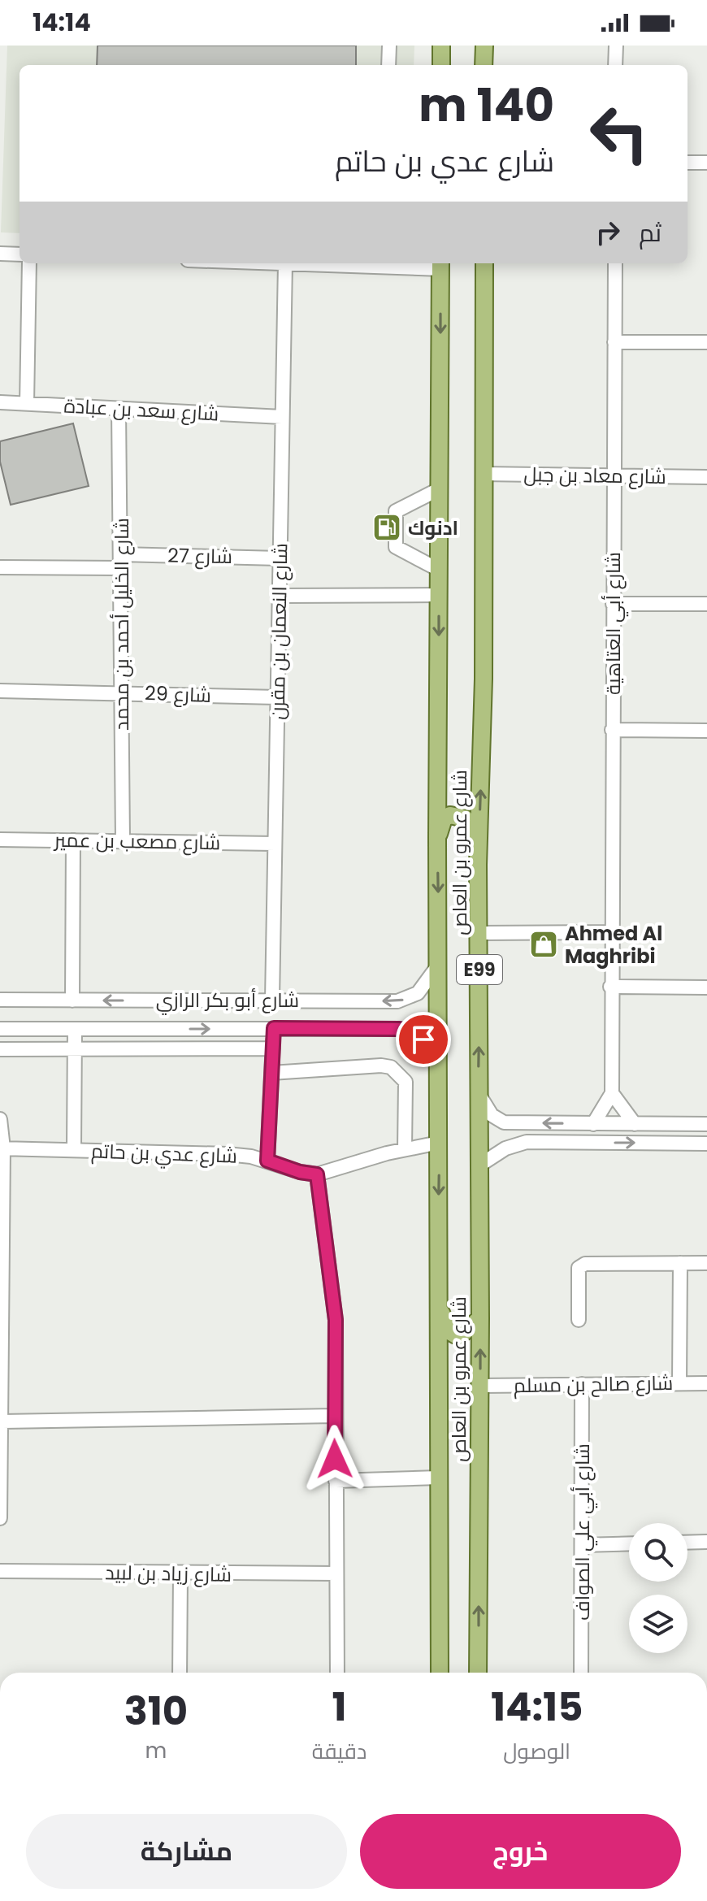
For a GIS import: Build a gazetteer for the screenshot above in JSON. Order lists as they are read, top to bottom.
{
  "streets": {
    "main road": ["شارع عمرو بن العاص", "E99"],
    "street": [
      "شارع سعد بن عبادة",
      "شارع معاد بن جبل",
      "شارع 27",
      "شارع أبي العتاهية",
      "شارع الخليل أحمد بن محمد",
      "شارع النعمان بن مقرن",
      "شارع 29",
      "شارع مصعب بن عمير",
      "شارع أبو بكر الرازي",
      "شارع عدي بن حاتم",
      "شارع صالح بن مسلم",
      "شارع أبي علي الصواف",
      "شارع زياد بن لبيد"
    ]
  },
  "crossings": [
    ["شارع سعد بن عبادة", "شارع الخليل أحمد بن محمد"],
    ["شارع سعد بن عبادة", "شارع النعمان بن مقرن"],
    ["شارع معاد بن جبل", "شارع أبي العتاهية"],
    ["شارع معاد بن جبل", "شارع عمرو بن العاص"],
    ["شارع 27", "شارع الخليل أحمد بن محمد"],
    ["شارع 27", "شارع النعمان بن مقرن"],
    ["شارع الخليل أحمد بن محمد", "شارع 29"],
    ["شارع الخليل أحمد بن محمد", "شارع مصعب بن عمير"],
    ["شارع النعمان بن مقرن", "شارع 29"],
    ["شارع النعمان بن مقرن", "شارع مصعب بن عمير"],
    ["شارع النعمان بن مقرن", "شارع أبو بكر الرازي"],
    ["شارع عمرو بن العاص", "شارع أبو بكر الرازي"],
    ["شارع عمرو بن العاص", "شارع عدي بن حاتم"],
    ["شارع عمرو بن العاص", "شارع صالح بن مسلم"],
    ["شارع صالح بن مسلم", "شارع أبي علي الصواف"]
  ],
  "places": {
    "fuel station": ["ادنوك"],
    "shop": ["Ahmed Al Maghribi"]
  },
  "page": {
    "status": "14:14",
    "turn": ["140 m", "شارع عدي بن حاتم"],
    "then": "ثم",
    "eta": [
      "14:15",
      "الوصول",
      "1",
      "دقيقة",
      "310",
      "m"
    ],
    "buttons": ["خروج", "مشاركة"]
  }
}
